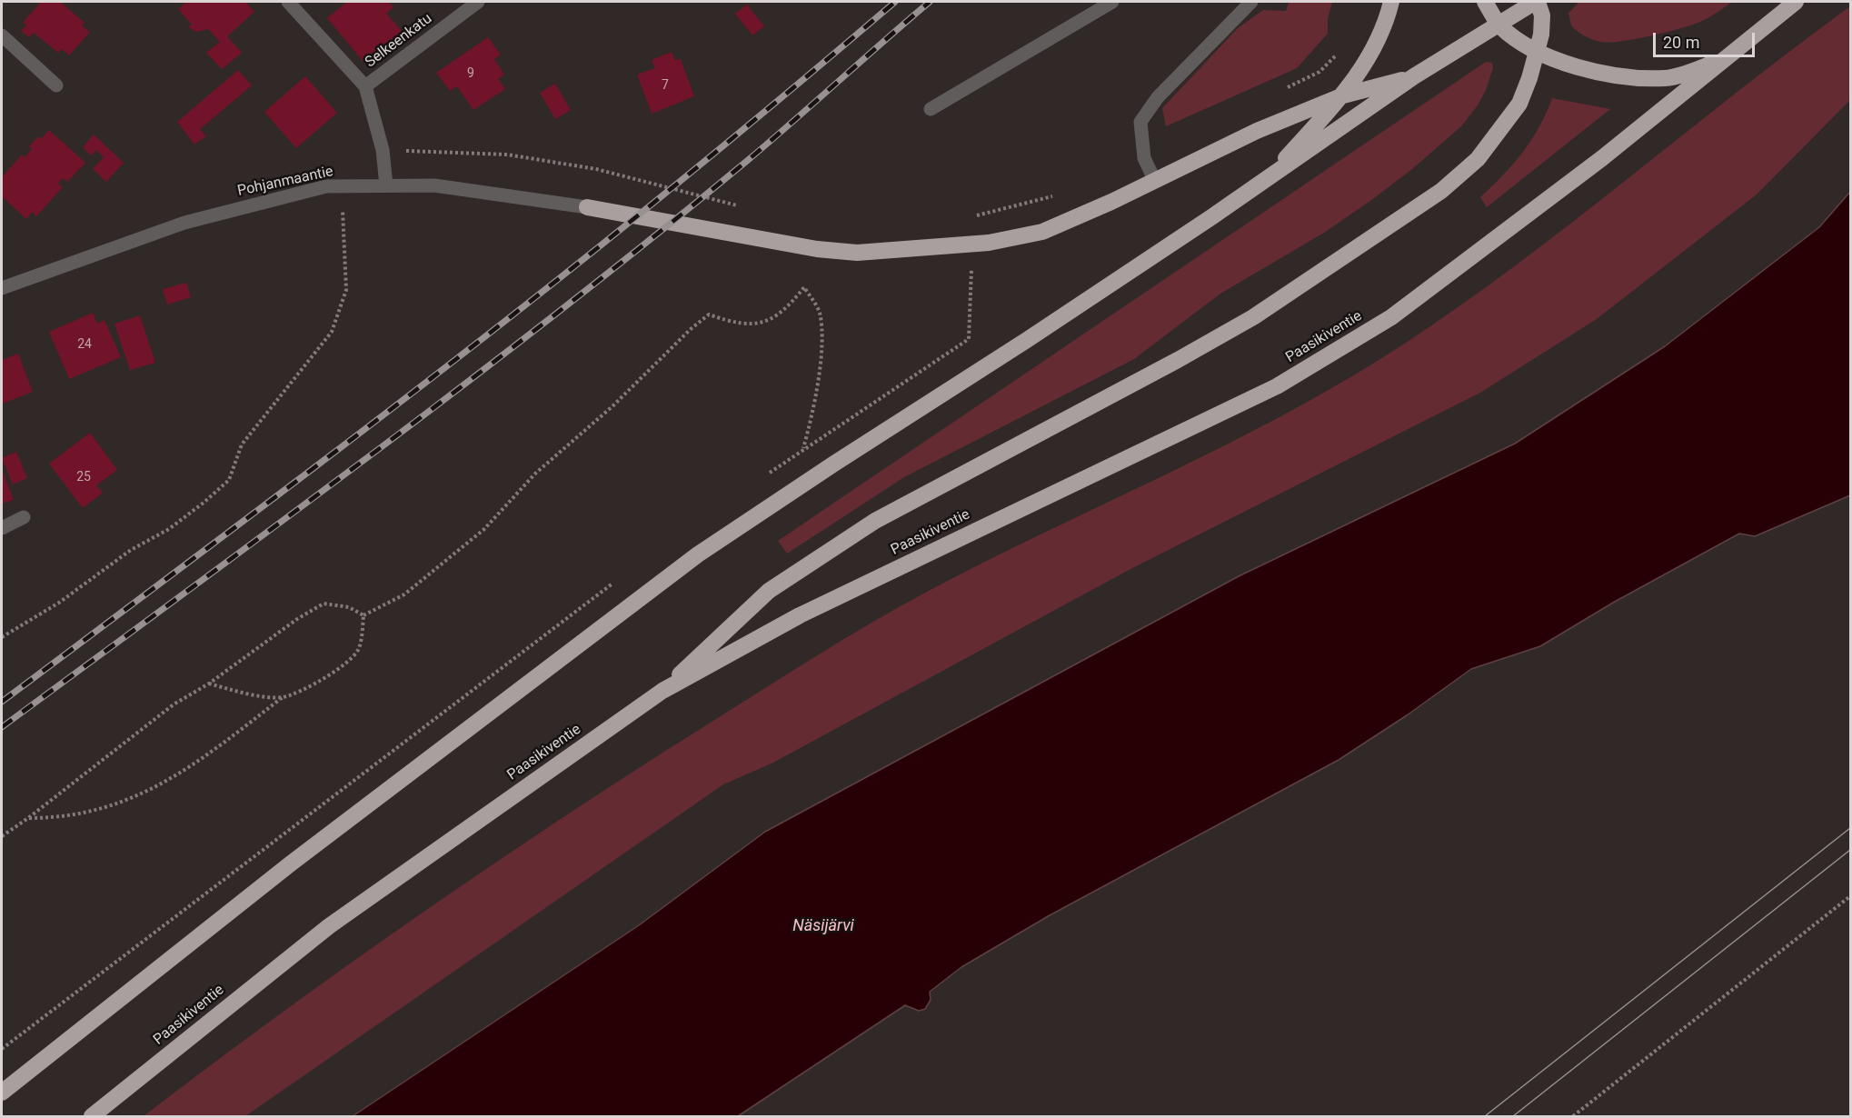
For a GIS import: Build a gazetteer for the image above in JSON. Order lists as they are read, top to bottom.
{
  "streets": {
    "highway": ["Paasikiventie"],
    "street": ["Selkeenkatu", "Pohjanmaantie"]
  },
  "crossings": [
    ["Selkeenkatu", "Pohjanmaantie"]
  ],
  "water": ["Näsijärvi"],
  "house_numbers": [
    "9",
    "7",
    "24",
    "25"
  ],
  "scale_bar": "20 m"
}
